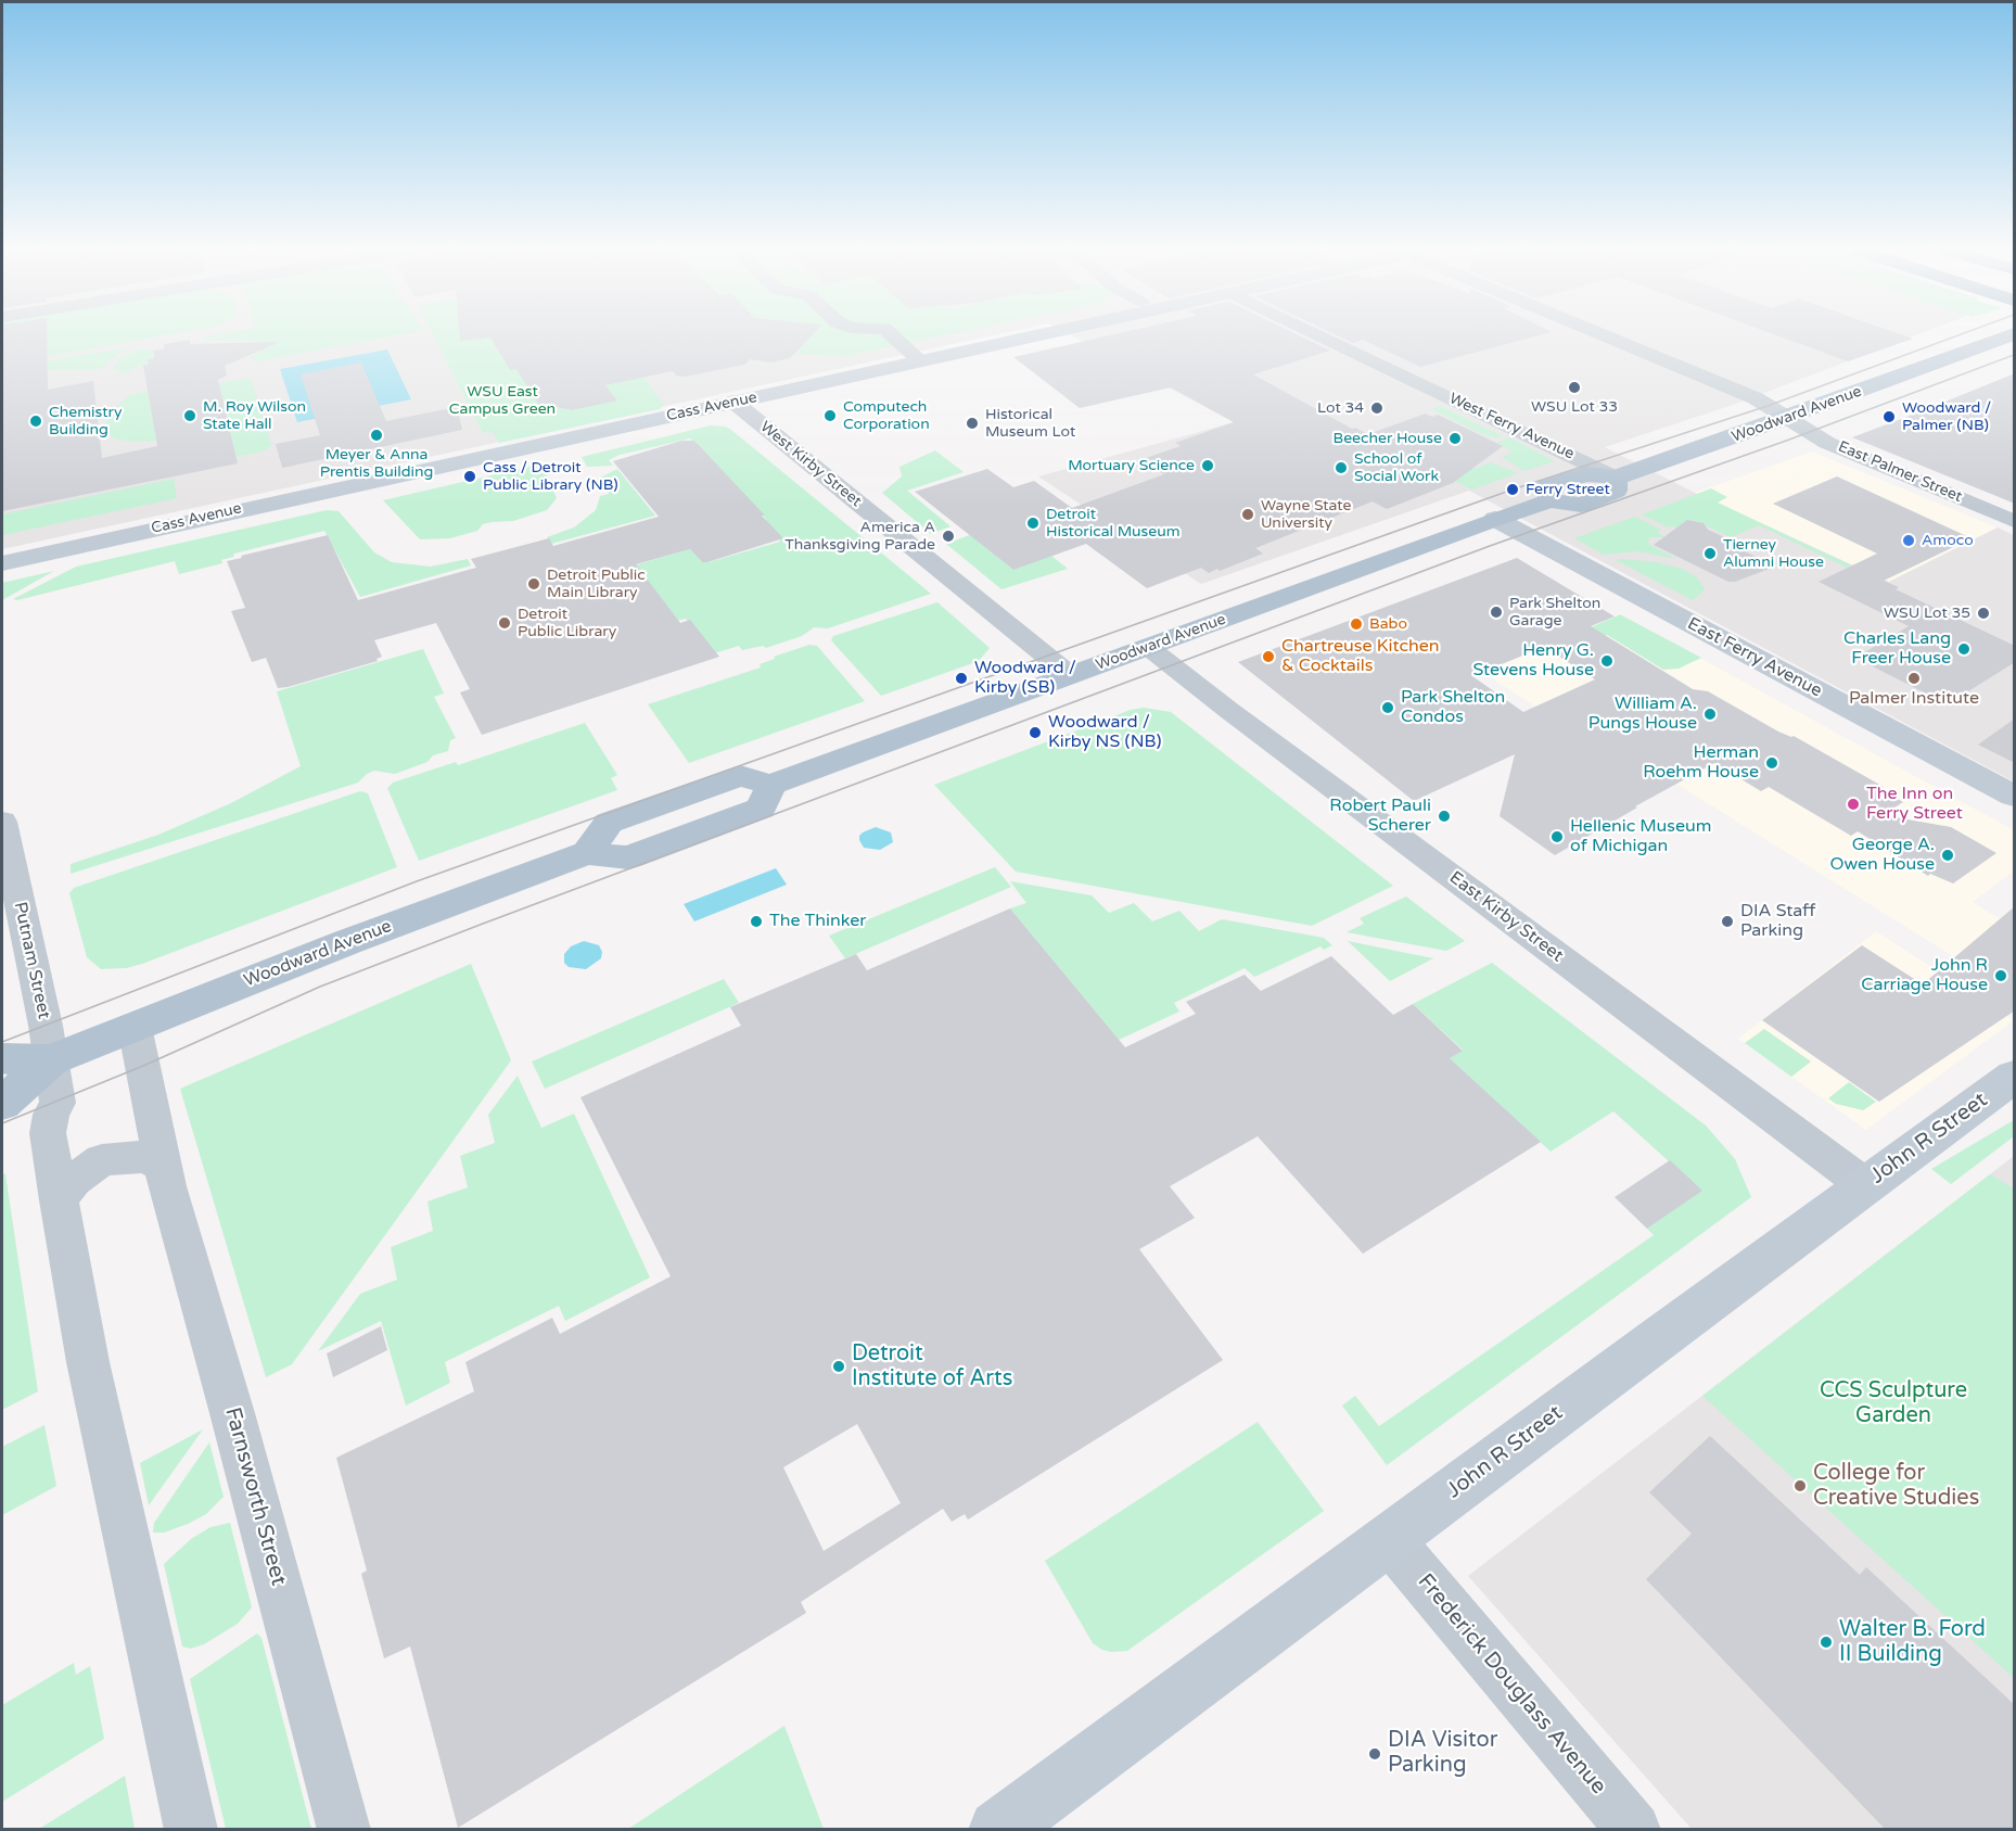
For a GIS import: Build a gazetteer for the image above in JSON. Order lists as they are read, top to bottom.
{
  "streets": {
    "main road": ["Woodward Avenue"],
    "street": [
      "Cass Avenue",
      "West Ferry Avenue",
      "West Kirby Street",
      "East Palmer Street",
      "East Ferry Avenue",
      "East Kirby Street",
      "Putnam Street",
      "John R Street",
      "Farnsworth Street",
      "Frederick Douglass Avenue"
    ]
  },
  "crossings": [
    ["Cass Avenue", "West Kirby Street"],
    ["Woodward Avenue", "West Ferry Avenue"],
    ["Woodward Avenue", "West Kirby Street"],
    ["Woodward Avenue", "East Palmer Street"],
    ["Woodward Avenue", "East Ferry Avenue"],
    ["Woodward Avenue", "East Kirby Street"],
    ["Woodward Avenue", "Putnam Street"],
    ["Woodward Avenue", "Farnsworth Street"],
    ["East Kirby Street", "John R Street"],
    ["John R Street", "Frederick Douglass Avenue"]
  ],
  "parks": ["WSU East Campus Green", "CCS Sculpture Garden"],
  "places": [
    "WSU Lot 33",
    "Lot 34",
    "M. Roy Wilson State Hall",
    "Computech Corporation",
    "Woodward / Palmer (NB)",
    "Chemistry Building",
    "Historical Museum Lot",
    "Meyer & Anna Prentis Building",
    "Beecher House",
    "Mortuary Science",
    "School of Social Work",
    "Cass / Detroit Public Library (NB)",
    "Ferry Street",
    "Wayne State University",
    "Detroit Historical Museum",
    "America A Thanksgiving Parade",
    "Amoco",
    "Tierney Alumni House",
    "Detroit Public Main Library",
    "Park Shelton Garage",
    "WSU Lot 35",
    "Detroit Public Library",
    "Babo",
    "Charles Lang Freer House",
    "Chartreuse Kitchen & Cocktails",
    "Henry G. Stevens House",
    "Woodward / Kirby (SB)",
    "Palmer Institute",
    "Park Shelton Condos",
    "William A. Pungs House",
    "Woodward / Kirby NS (NB)",
    "Herman Roehm House",
    "The Inn on Ferry Street",
    "Robert Pauli Scherer",
    "Hellenic Museum of Michigan",
    "George A. Owen House",
    "The Thinker",
    "DIA Staff Parking",
    "John R Carriage House",
    "Detroit Institute of Arts",
    "College for Creative Studies",
    "Walter B. Ford II Building",
    "DIA Visitor Parking"
  ]
}
